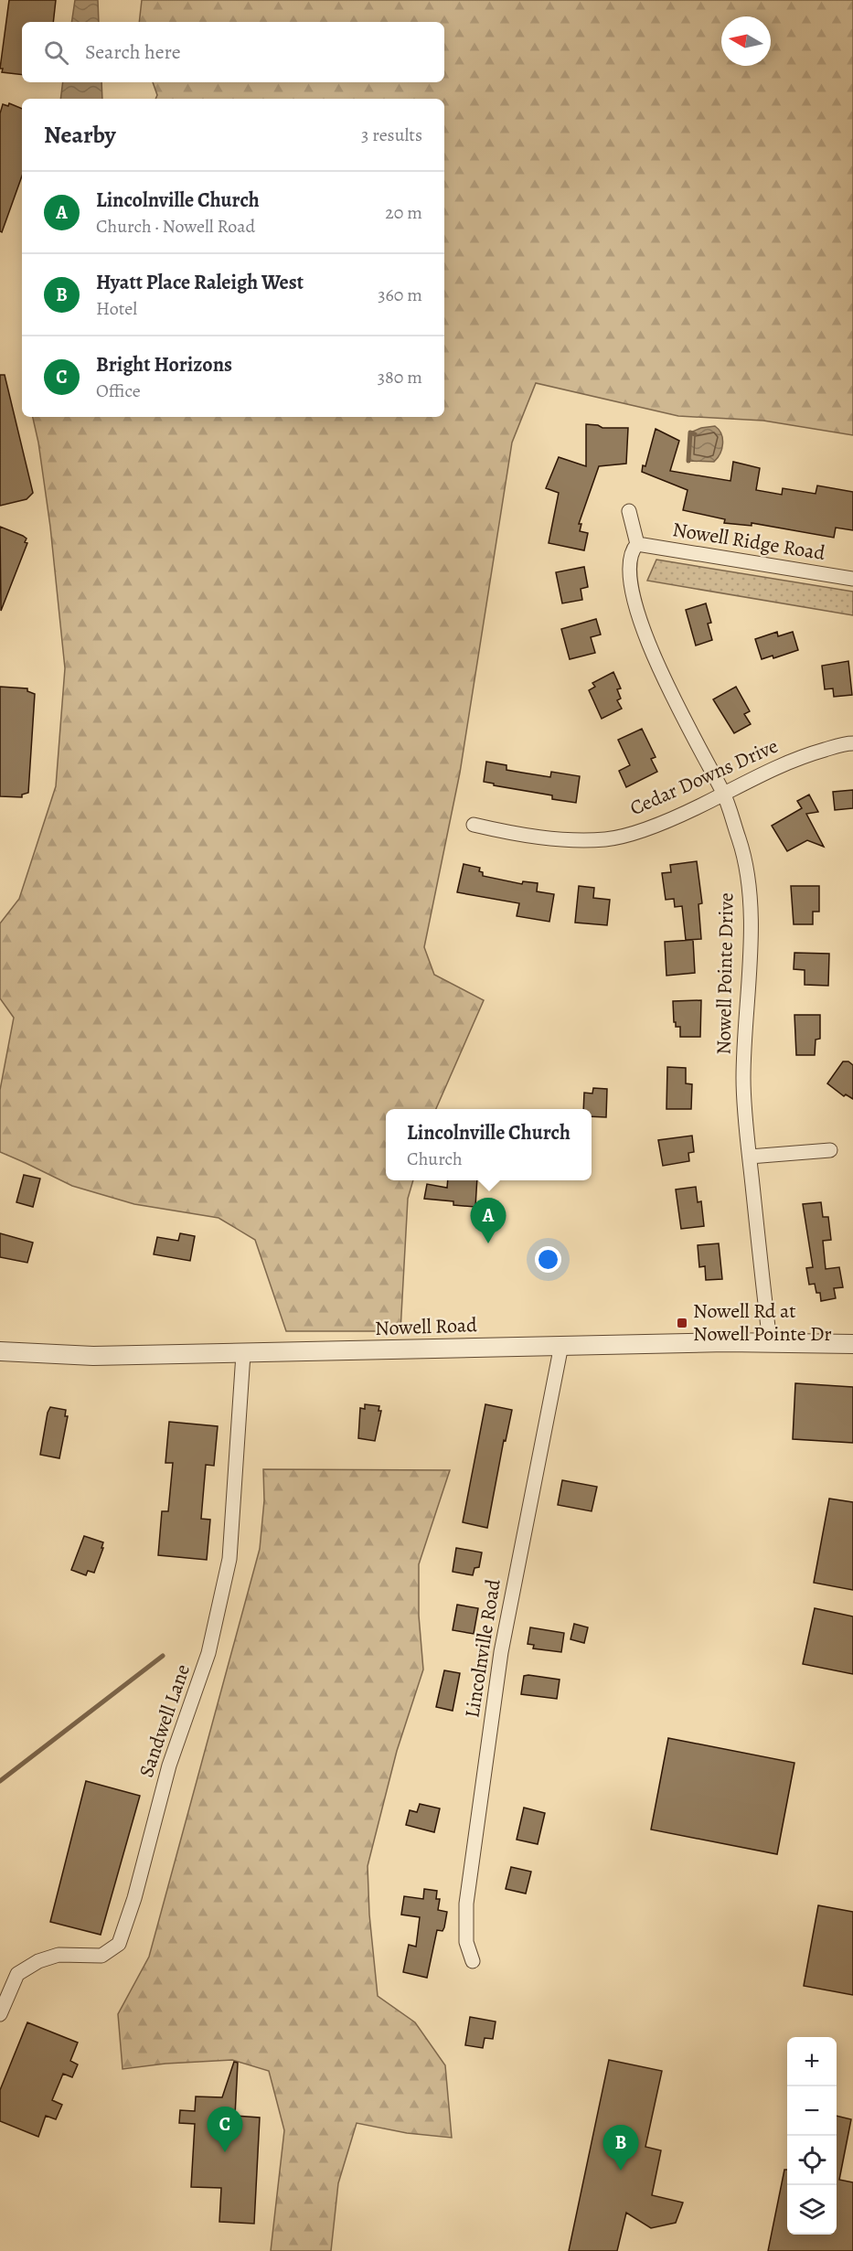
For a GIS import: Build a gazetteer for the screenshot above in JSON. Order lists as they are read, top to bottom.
{
  "streets": {
    "street": [
      "Nowell Ridge Road",
      "Cedar Downs Drive",
      "Nowell Pointe Drive",
      "Nowell Road",
      "Lincolnville Road",
      "Sandwell Lane"
    ]
  },
  "crossings": [
    ["Nowell Ridge Road", "Nowell Pointe Drive"],
    ["Cedar Downs Drive", "Nowell Pointe Drive"],
    ["Nowell Pointe Drive", "Nowell Road"],
    ["Nowell Road", "Lincolnville Road"],
    ["Nowell Road", "Sandwell Lane"]
  ],
  "places": {
    "transit": ["Nowell Rd at Nowell Pointe Dr"]
  },
  "north": "left",
  "page": {
    "search": "Search here",
    "heading": ["Nearby", "3 results"],
    "list": [
      {
        "mark": "A",
        "name": "Lincolnville Church",
        "note": "Church · Nowell Road",
        "value": "20 m"
      },
      {
        "mark": "B",
        "name": "Hyatt Place Raleigh West",
        "note": "Hotel",
        "value": "360 m"
      },
      {
        "mark": "C",
        "name": "Bright Horizons",
        "note": "Office",
        "value": "380 m"
      }
    ],
    "popup": ["Lincolnville Church", "Church"],
    "pins": ["A", "C", "B"],
    "map_buttons": ["+", "−"]
  }
}
